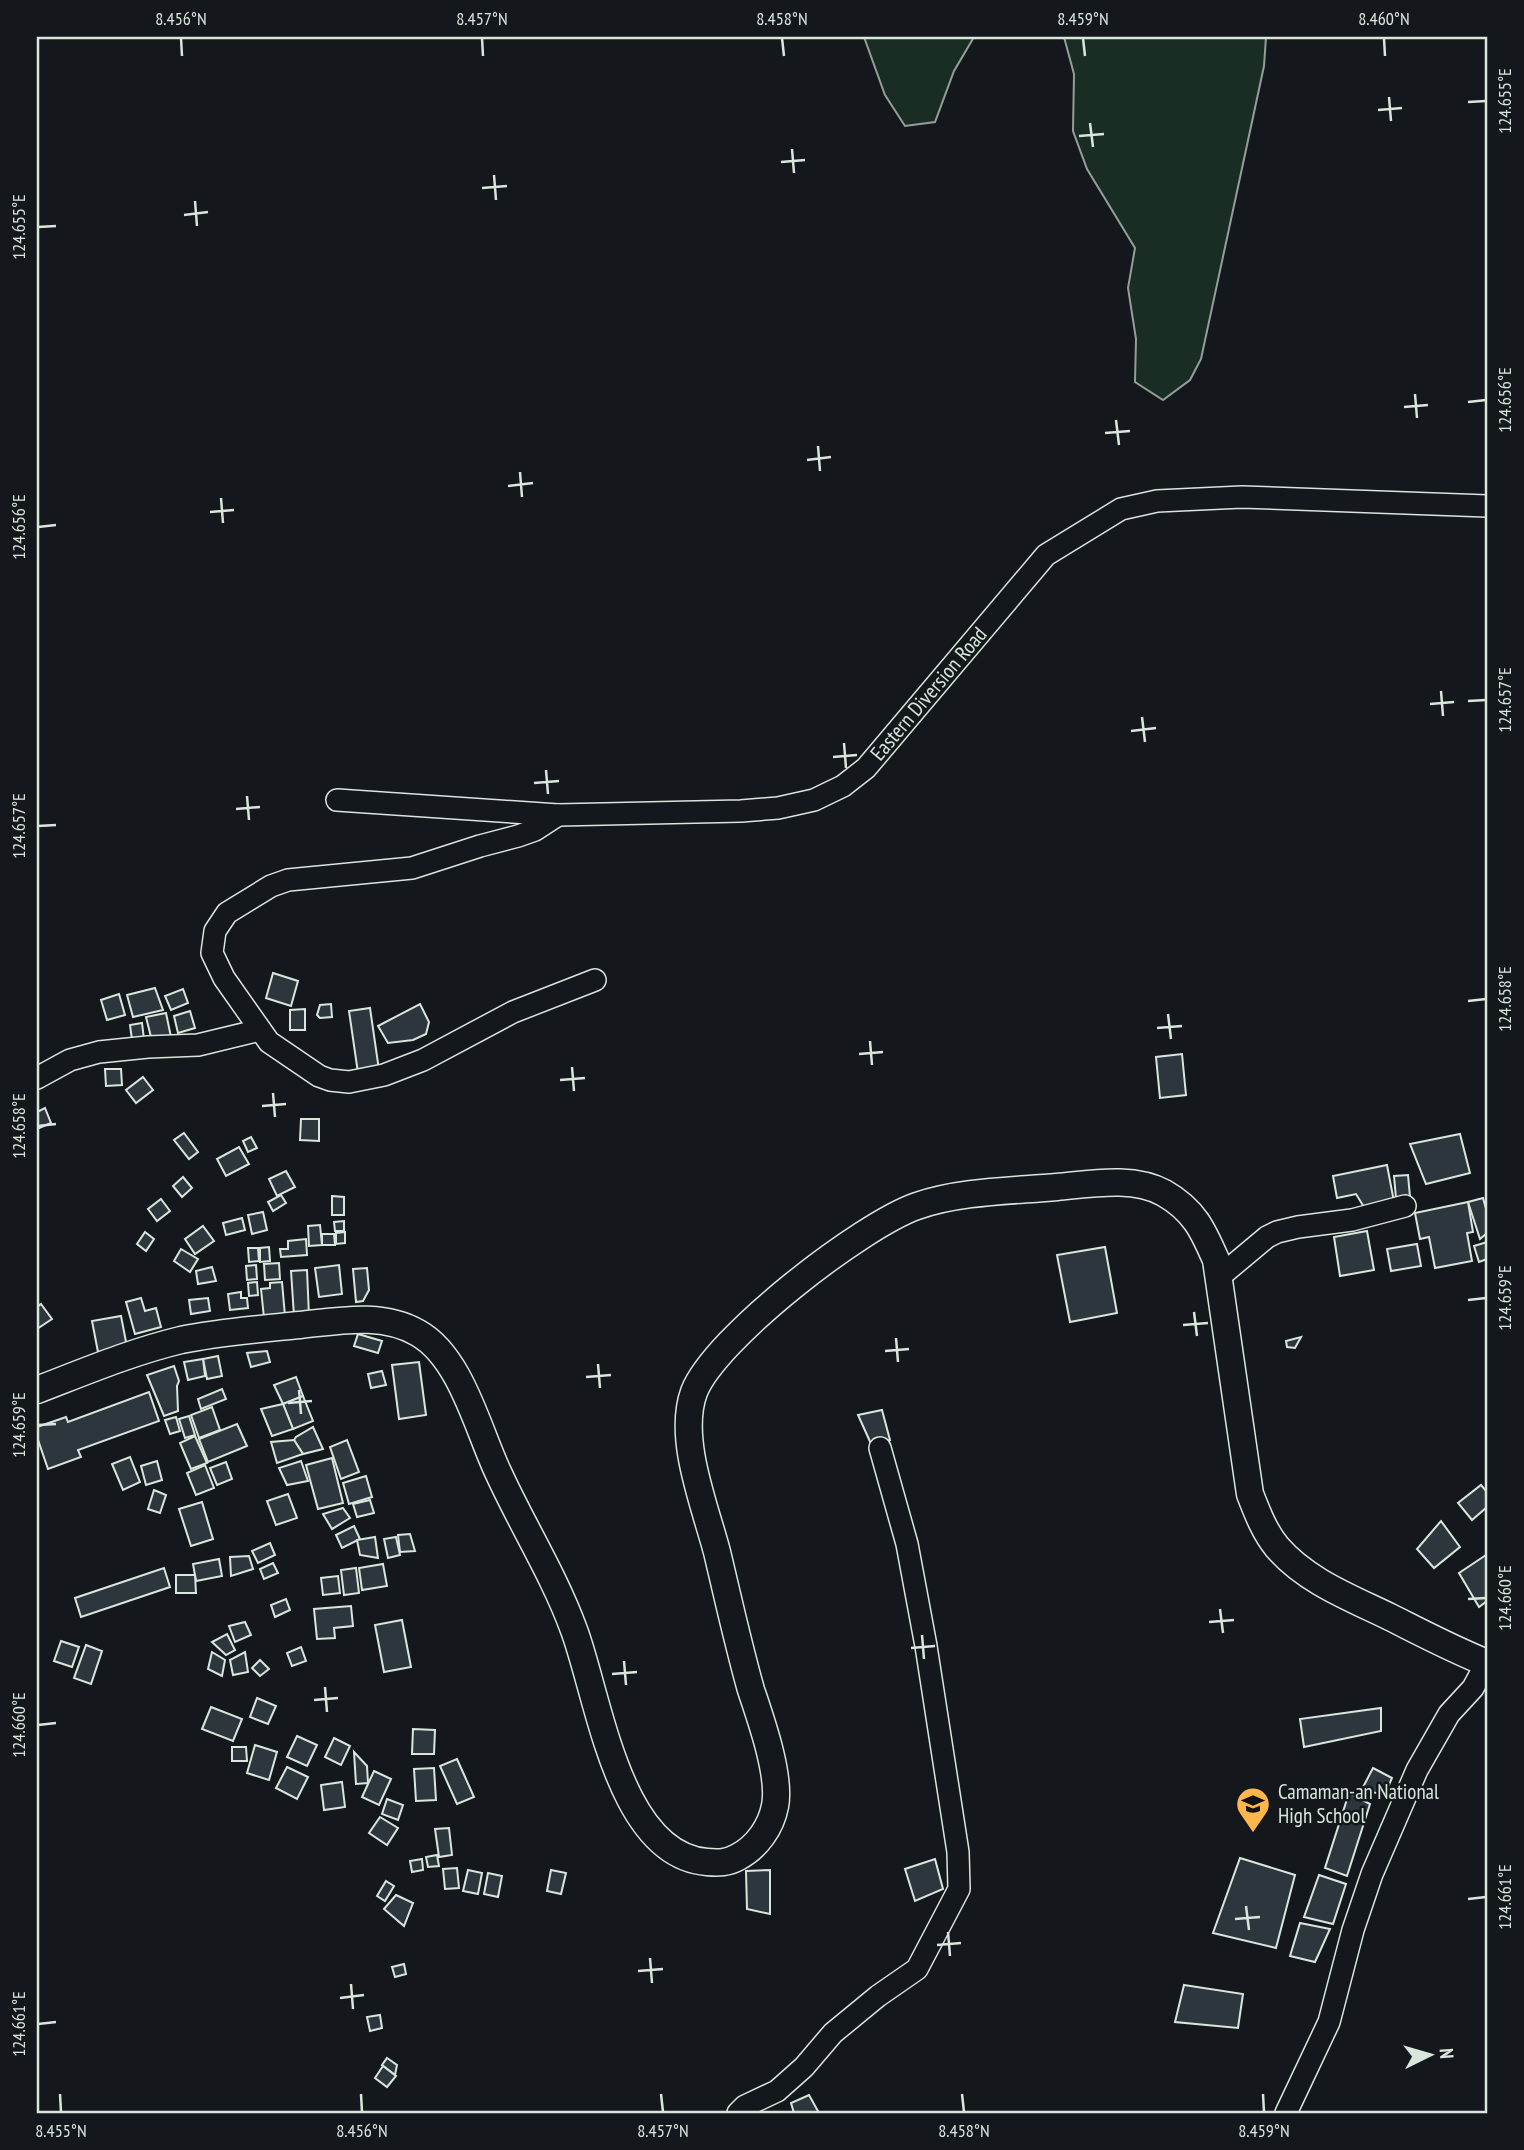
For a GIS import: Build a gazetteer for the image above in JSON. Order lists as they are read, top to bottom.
{
  "streets": {
    "street": ["Eastern Diversion Road"]
  },
  "places": {
    "school or university": ["Camaman-an National High School"]
  },
  "north": "right",
  "coordinates": [
    "8.456°N",
    "8.457°N",
    "8.458°N",
    "8.459°N",
    "8.460°N",
    "124.655°E",
    "124.656°E",
    "124.657°E",
    "124.658°E",
    "124.659°E",
    "124.660°E",
    "124.661°E",
    "8.455°N"
  ]
}
